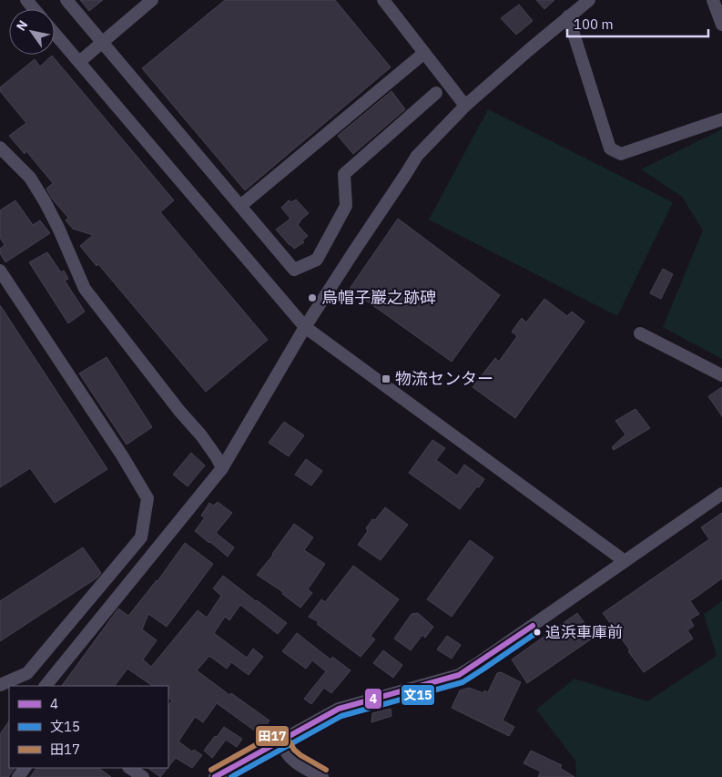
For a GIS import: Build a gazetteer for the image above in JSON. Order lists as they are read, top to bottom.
{
  "places": {
    "other": ["烏帽子巖之跡碑", "追浜車庫前"],
    "transit": ["物流センター"]
  },
  "lines": ["transit line 4", "transit line 文15", "transit line 田17"],
  "legend": ["4", "文15", "田17"],
  "scale_bar": "100 m",
  "north": "top left"
}
